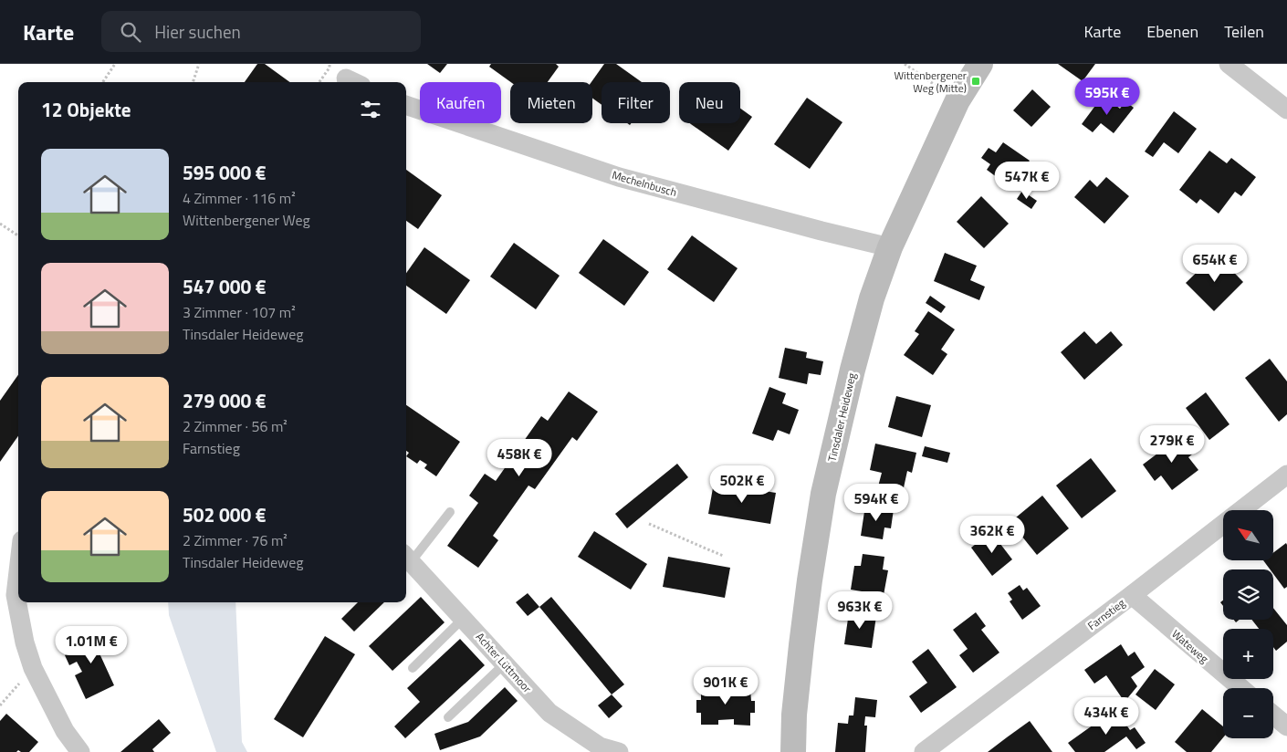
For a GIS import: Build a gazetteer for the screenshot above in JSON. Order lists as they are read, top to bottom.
{
  "streets": {
    "street": [
      "Mechelnbusch",
      "Tinsdaler Heideweg",
      "Farnstieg",
      "Wateweg",
      "Achter Lüttmoor"
    ]
  },
  "crossings": [
    ["Mechelnbusch", "Tinsdaler Heideweg"],
    ["Farnstieg", "Wateweg"]
  ],
  "places": {
    "transit": ["Wittenbergener Weg (Mitte)"]
  },
  "north": "top left",
  "page": {
    "header": "Karte",
    "search": "Hier suchen",
    "nav": ["Karte", "Ebenen", "Teilen"],
    "price": [
      "595K €",
      "547K €",
      "654K €",
      "279K €",
      "458K €",
      "502K €",
      "594K €",
      "362K €",
      "963K €",
      "1.01M €",
      "901K €",
      "434K €"
    ],
    "chip": [
      "Kaufen",
      "Mieten",
      "Filter",
      "Neu"
    ],
    "heading": "12 Objekte",
    "list": [
      {
        "name": "595 000 €",
        "note": "4 Zimmer · 116 m² · Wittenbergener Weg"
      },
      {
        "name": "547 000 €",
        "note": "3 Zimmer · 107 m² · Tinsdaler Heideweg"
      },
      {
        "name": "279 000 €",
        "note": "2 Zimmer · 56 m² · Farnstieg"
      },
      {
        "name": "502 000 €",
        "note": "2 Zimmer · 76 m² · Tinsdaler Heideweg"
      }
    ],
    "map_buttons": ["+", "−"]
  }
}
